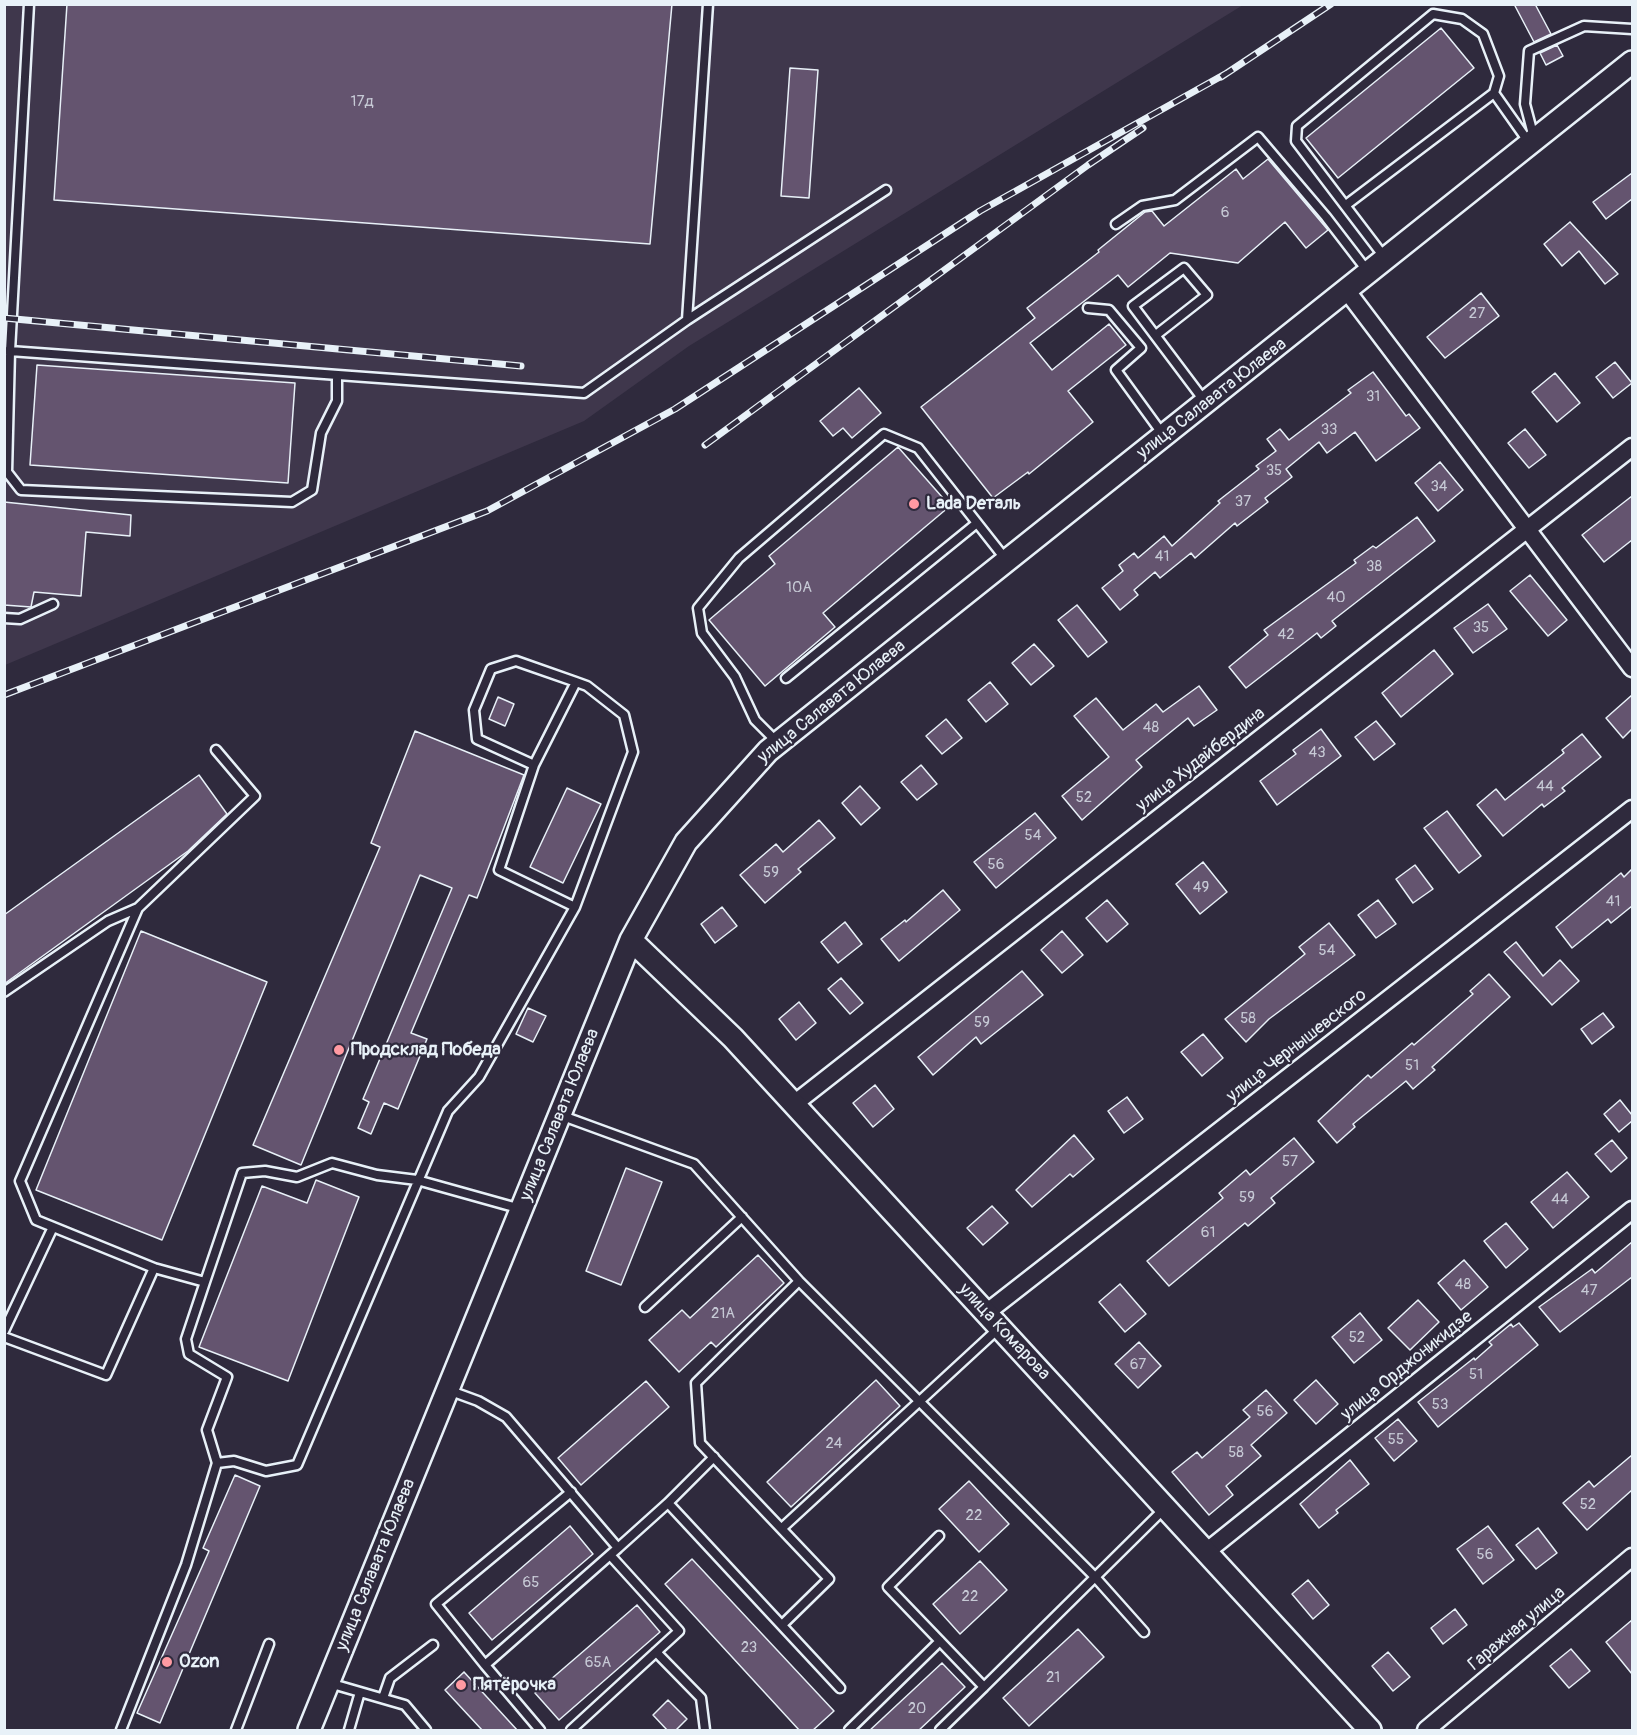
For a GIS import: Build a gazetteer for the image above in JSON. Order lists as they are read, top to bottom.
{
  "streets": {
    "street": [
      "улица Салавата Юлаева",
      "улица Худайбердина",
      "улица Чернышевского",
      "улица Комарова",
      "улица Орджоникидзе",
      "Гаражная улица"
    ]
  },
  "crossings": [
    ["улица Салавата Юлаева", "улица Комарова"],
    ["улица Худайбердина", "улица Комарова"],
    ["улица Чернышевского", "улица Комарова"],
    ["улица Комарова", "улица Орджоникидзе"]
  ],
  "places": [
    "Lada Dеталь",
    "Продсклад Победа",
    "Ozon",
    "Пятёрочка"
  ],
  "house_numbers": [
    "17д",
    "6",
    "27",
    "31",
    "33",
    "35",
    "34",
    "37",
    "41",
    "38",
    "10А",
    "40",
    "35",
    "42",
    "48",
    "43",
    "44",
    "52",
    "54",
    "56",
    "59",
    "49",
    "41",
    "54",
    "58",
    "59",
    "51",
    "57",
    "59",
    "44",
    "61",
    "48",
    "47",
    "21А",
    "52",
    "67",
    "51",
    "53",
    "56",
    "55",
    "24",
    "58",
    "52",
    "22",
    "56",
    "65",
    "22",
    "23",
    "65А",
    "21",
    "20"
  ]
}
